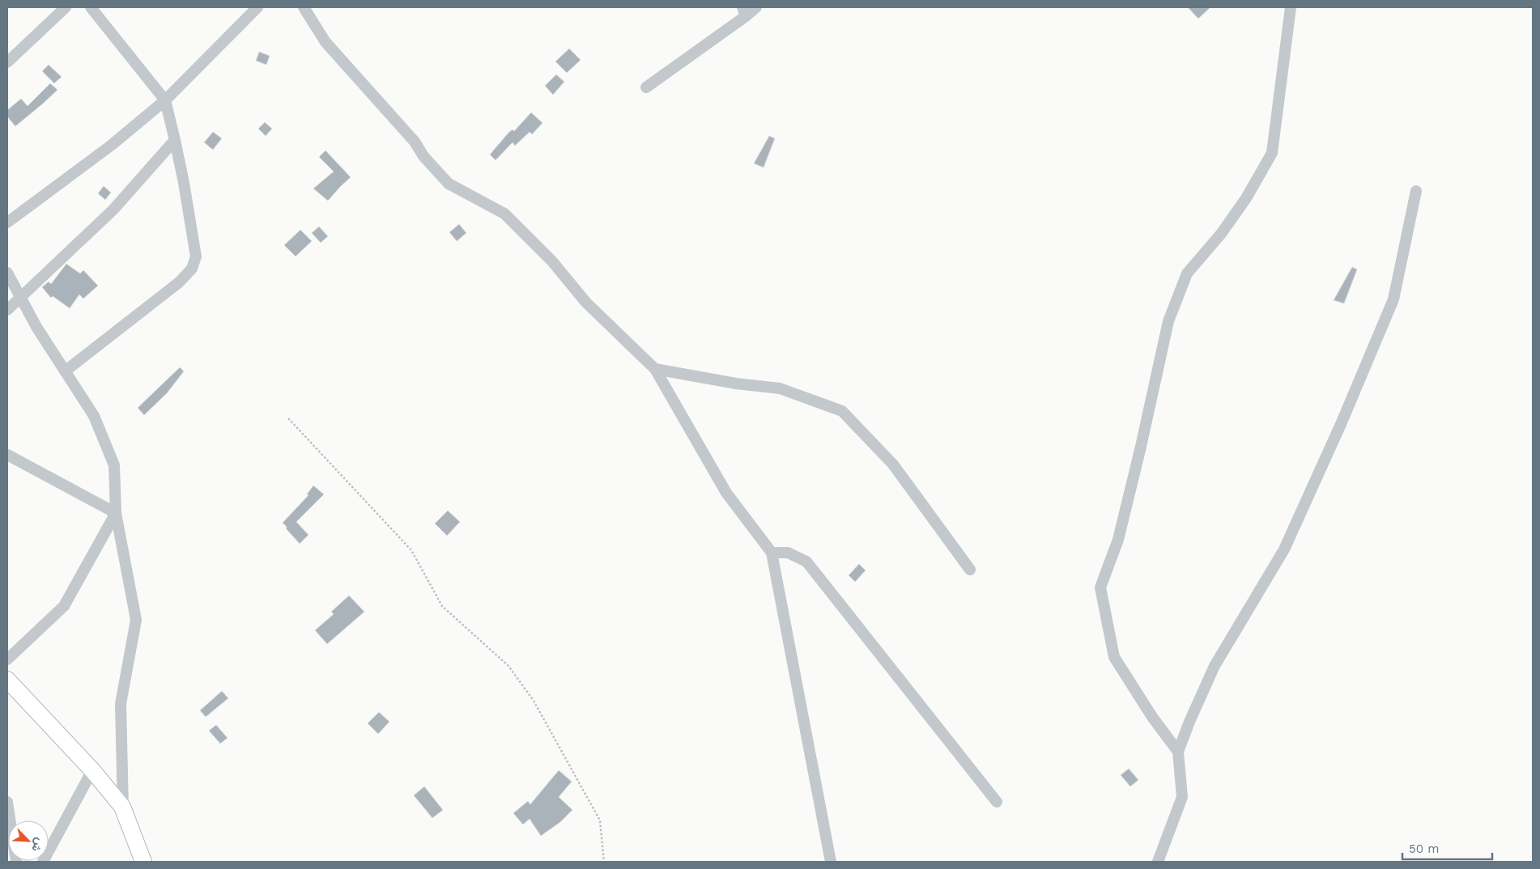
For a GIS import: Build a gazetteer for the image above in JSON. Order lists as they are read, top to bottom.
{
  "scale_bar": "50 m",
  "north": "bottom right"
}
